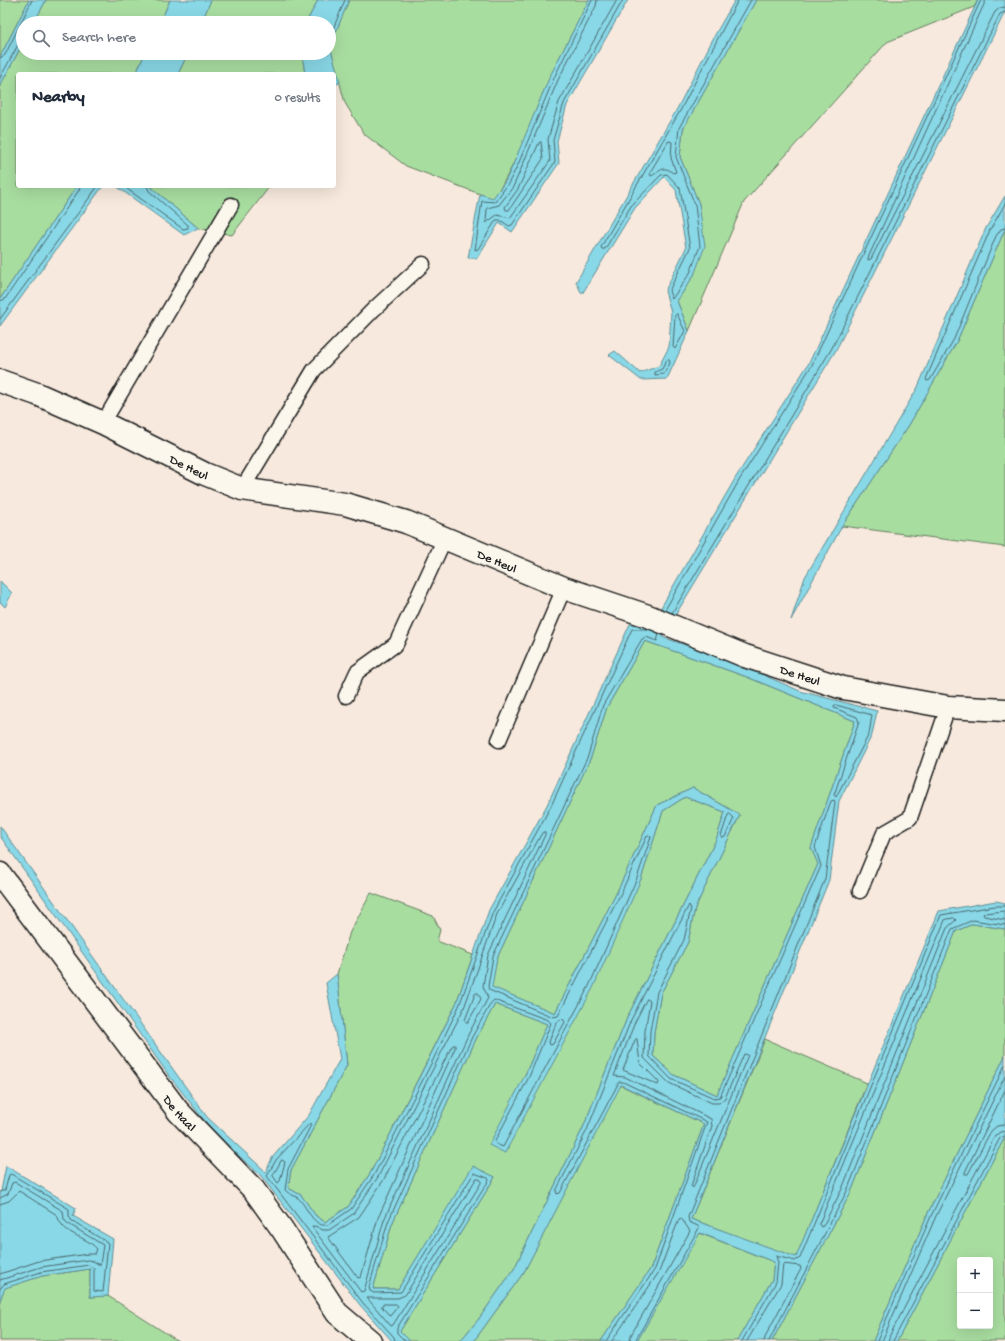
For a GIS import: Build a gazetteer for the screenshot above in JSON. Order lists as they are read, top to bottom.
{
  "streets": {
    "street": ["De Heul", "De Haal"]
  },
  "page": {
    "search": "Search here",
    "heading": ["Nearby", "0 results"],
    "map_buttons": ["+", "−"]
  }
}
